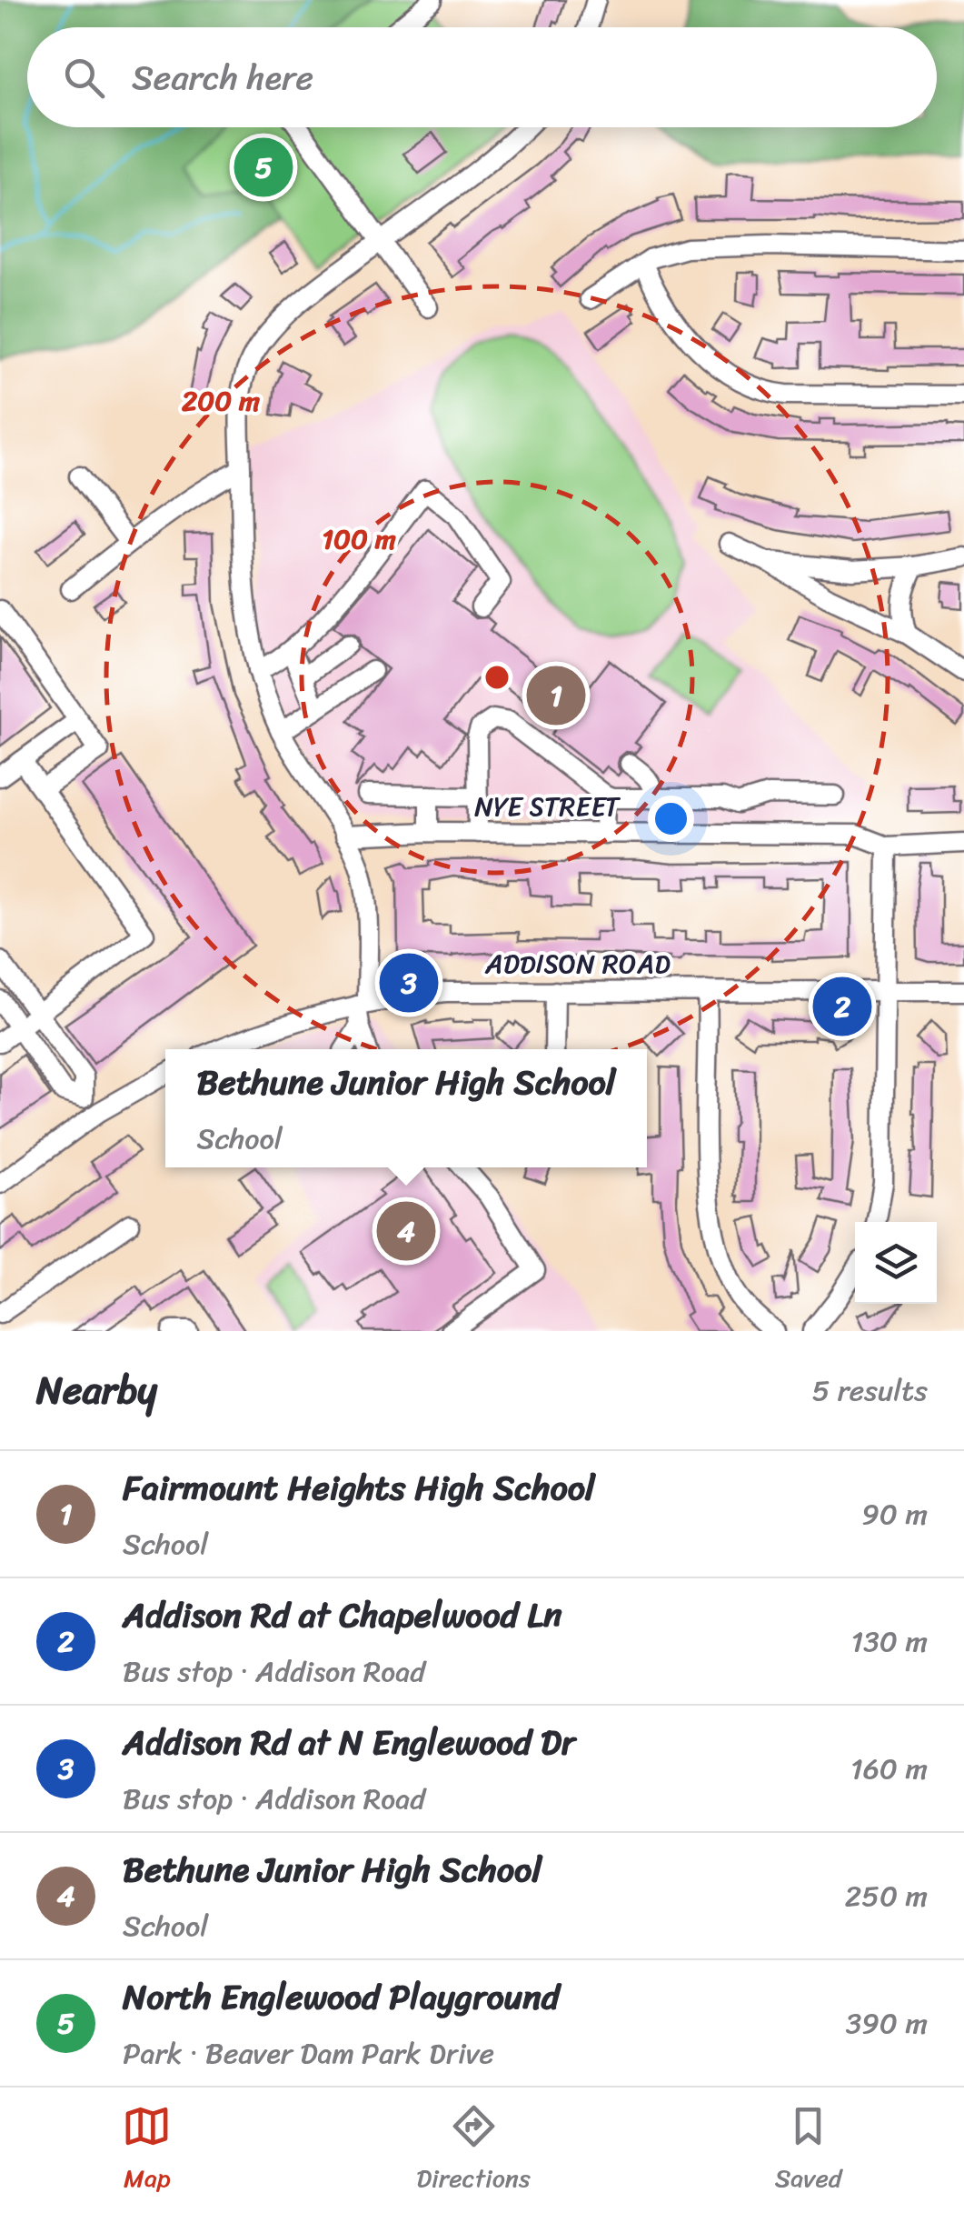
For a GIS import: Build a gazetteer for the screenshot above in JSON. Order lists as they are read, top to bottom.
{
  "streets": {
    "street": ["NYE STREET", "ADDISON ROAD"]
  },
  "page": {
    "search": "Search here",
    "pins": [
      "5",
      "1",
      "3",
      "2",
      "4"
    ],
    "popup": ["Bethune Junior High School", "School"],
    "heading": ["Nearby", "5 results"],
    "list": [
      {
        "mark": "1",
        "name": "Fairmount Heights High School",
        "note": "School",
        "value": "90 m"
      },
      {
        "mark": "2",
        "name": "Addison Rd at Chapelwood Ln",
        "note": "Bus stop · Addison Road",
        "value": "130 m"
      },
      {
        "mark": "3",
        "name": "Addison Rd at N Englewood Dr",
        "note": "Bus stop · Addison Road",
        "value": "160 m"
      },
      {
        "mark": "4",
        "name": "Bethune Junior High School",
        "note": "School",
        "value": "250 m"
      },
      {
        "mark": "5",
        "name": "North Englewood Playground",
        "note": "Park · Beaver Dam Park Drive",
        "value": "390 m"
      }
    ],
    "nav": ["Map", "Directions", "Saved"]
  },
  "rings": ["200 m", "100 m"]
}
